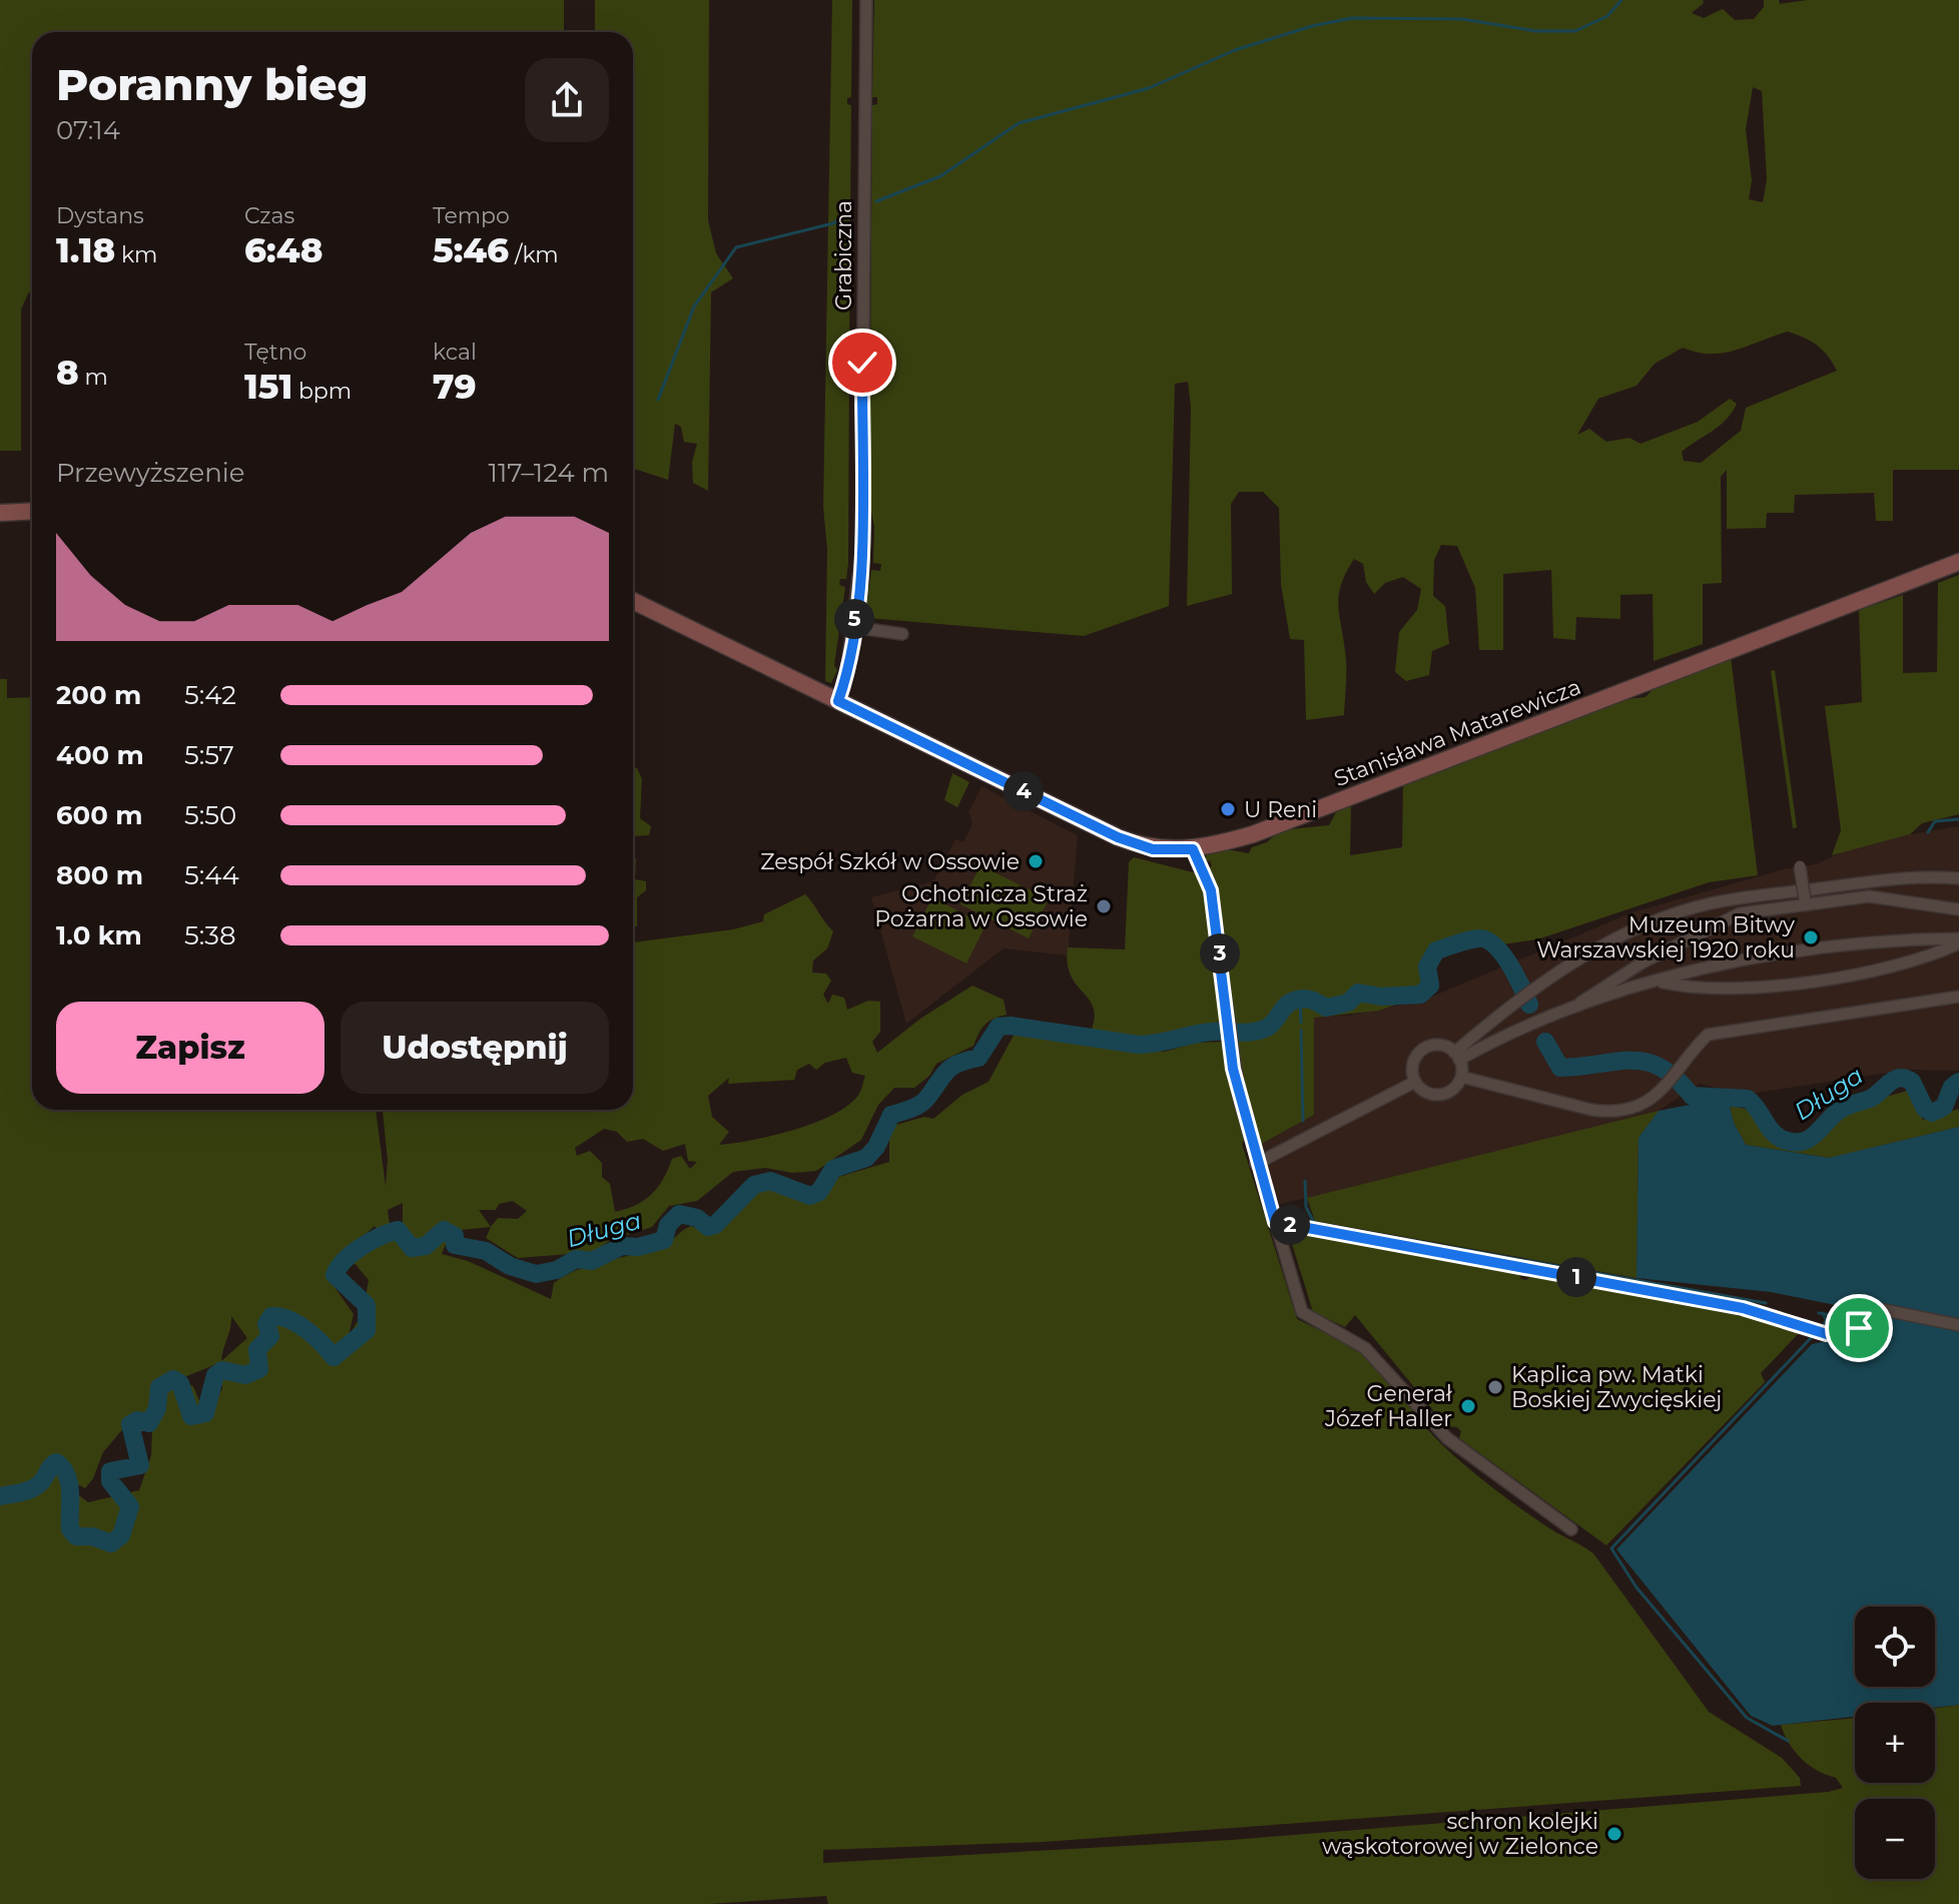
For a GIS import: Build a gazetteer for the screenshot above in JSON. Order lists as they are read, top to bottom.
{
  "streets": {
    "street": ["Grabiczna", "Stanisława Matarewicza"]
  },
  "crossings": [
    ["Grabiczna", "Stanisława Matarewicza"]
  ],
  "water": ["Długa"],
  "places": [
    "U Reni",
    "Zespół Szkół w Ossowie",
    "Ochotnicza Straż Pożarna w Ossowie",
    "Muzeum Bitwy Warszawskiej 1920 roku",
    "Kaplica pw. Matki Boskiej Zwycięskiej",
    "Generał Józef Haller",
    "schron kolejki wąskotorowej w Zielonce"
  ],
  "page": {
    "heading": ["Poranny bieg", "07:14"],
    "stats": [
      ["Dystans", "1.18 km"],
      ["Czas", "6:48"],
      ["Tempo", "5:46 /km"],
      ["8 m"],
      ["Tętno", "151 bpm"],
      ["kcal", "79"]
    ],
    "chart": ["Przewyższenie", "117–124 m"],
    "pins": [
      "5",
      "4",
      "3",
      "2",
      "1"
    ],
    "list": [
      {
        "name": "200 m",
        "note": "5:42"
      },
      {
        "name": "400 m",
        "note": "5:57"
      },
      {
        "name": "600 m",
        "note": "5:50"
      },
      {
        "name": "800 m",
        "note": "5:44"
      },
      {
        "name": "1.0 km",
        "note": "5:38"
      }
    ],
    "buttons": ["Zapisz", "Udostępnij"],
    "map_buttons": ["+", "−"]
  }
}
